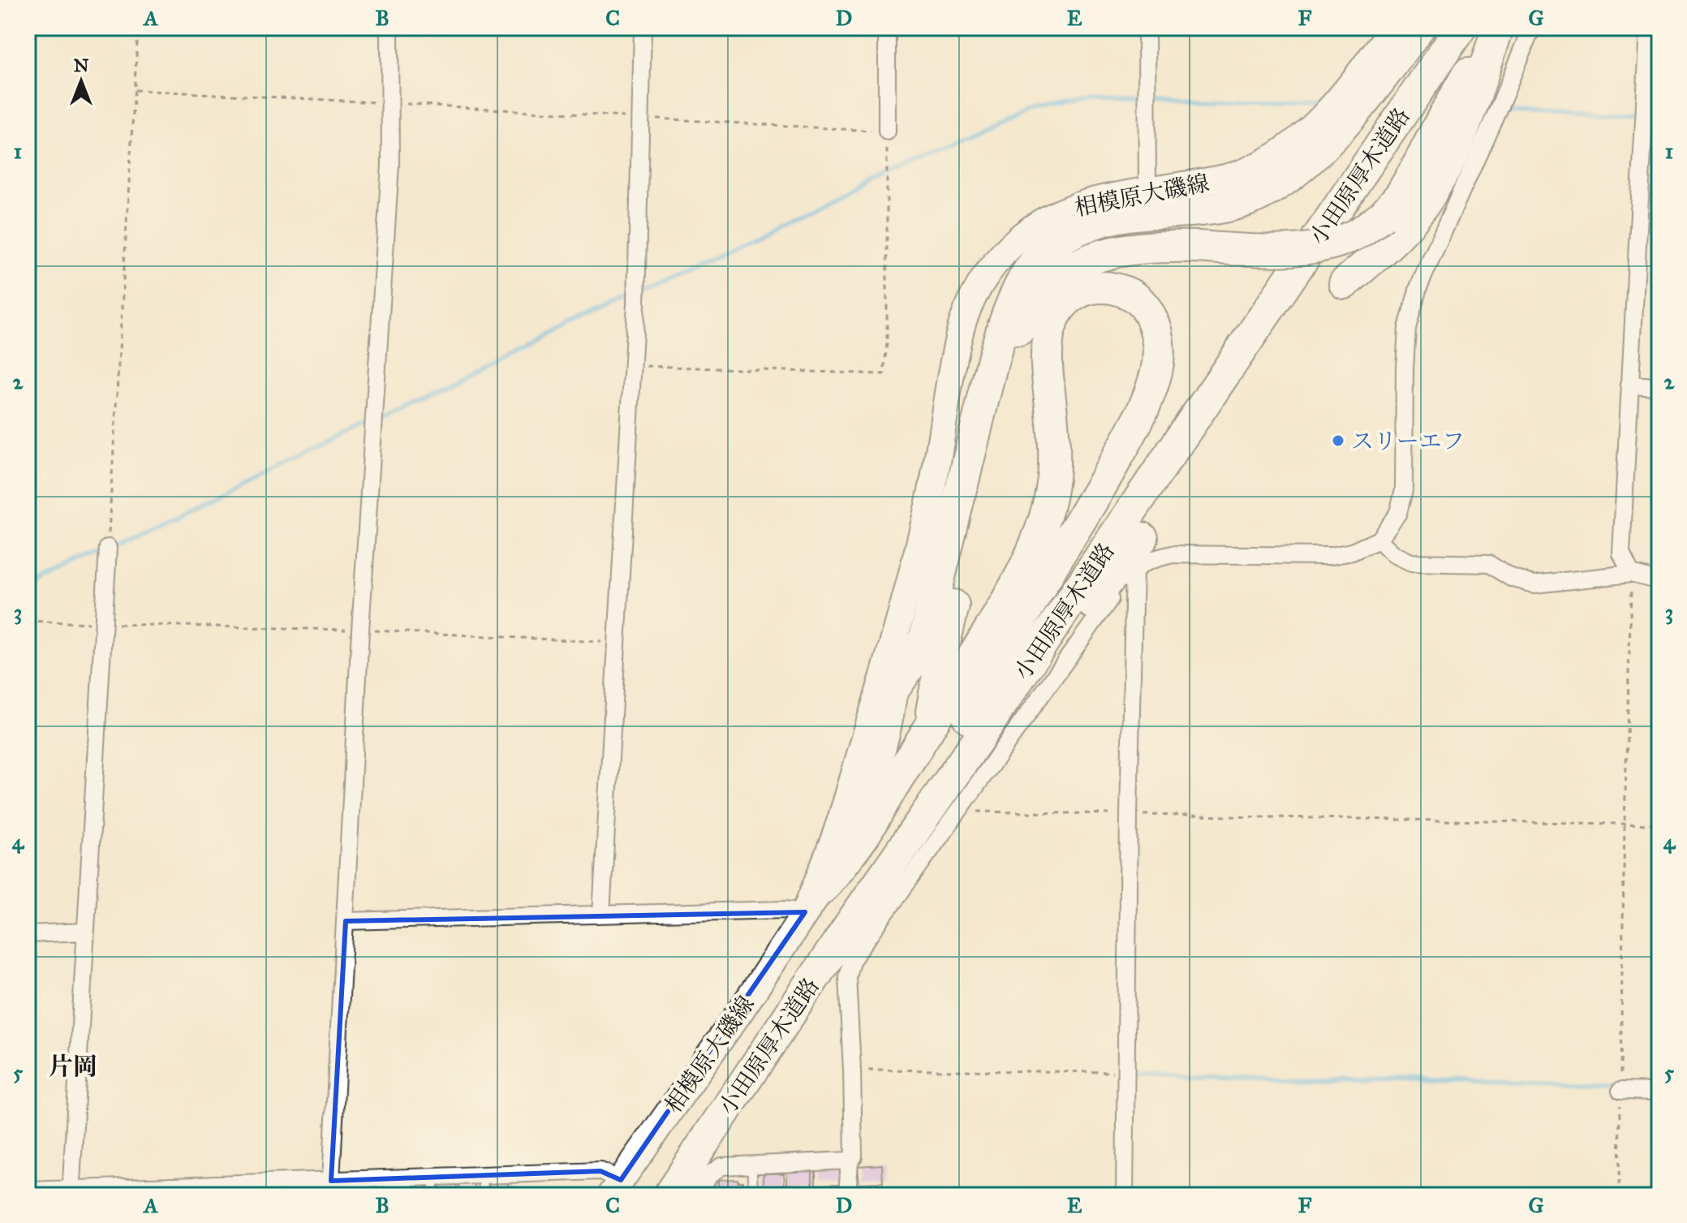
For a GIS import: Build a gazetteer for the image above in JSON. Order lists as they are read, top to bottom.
{
  "streets": {
    "highway": ["小田原厚木道路"],
    "main road": ["相模原大磯線"]
  },
  "crossings": [
    ["小田原厚木道路", "相模原大磯線"]
  ],
  "districts": ["片岡"],
  "places": ["スリーエフ"],
  "north": "top",
  "grid": {
    "columns": [
      "A",
      "B",
      "C",
      "D",
      "E",
      "F",
      "G"
    ],
    "rows": [
      "1",
      "2",
      "3",
      "4",
      "5"
    ]
  }
}
